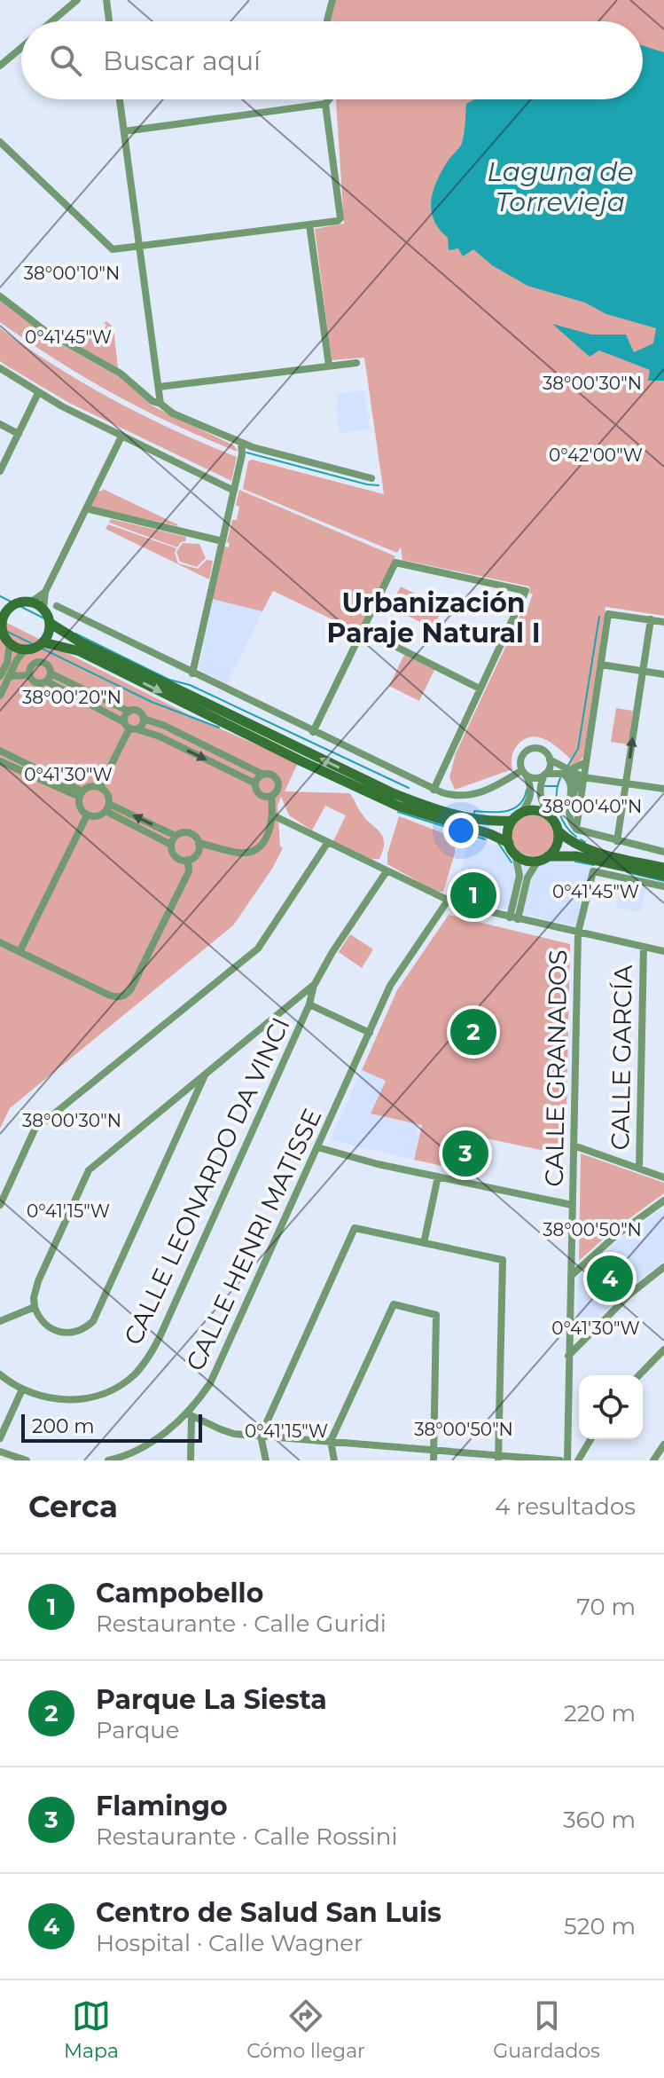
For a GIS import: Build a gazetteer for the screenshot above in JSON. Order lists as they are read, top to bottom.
{
  "streets": {
    "street": [
      "CALLE GARCÍA",
      "CALLE GRANADOS",
      "CALLE LEONARDO DA VINCI",
      "CALLE HENRI MATISSE"
    ]
  },
  "districts": ["Urbanización Paraje Natural I"],
  "water": ["Laguna de Torrevieja"],
  "scale_bar": "200 m",
  "page": {
    "search": "Buscar aquí",
    "pins": [
      "1",
      "2",
      "3",
      "4"
    ],
    "scale": "200 m",
    "heading": ["Cerca", "4 resultados"],
    "list": [
      {
        "mark": "1",
        "name": "Campobello",
        "note": "Restaurante · Calle Guridi",
        "value": "70 m"
      },
      {
        "mark": "2",
        "name": "Parque La Siesta",
        "note": "Parque",
        "value": "220 m"
      },
      {
        "mark": "3",
        "name": "Flamingo",
        "note": "Restaurante · Calle Rossini",
        "value": "360 m"
      },
      {
        "mark": "4",
        "name": "Centro de Salud San Luis",
        "note": "Hospital · Calle Wagner",
        "value": "520 m"
      }
    ],
    "nav": ["Mapa", "Cómo llegar", "Guardados"]
  },
  "coordinates": [
    "38°00'10\"N",
    "0°41'45\"W",
    "38°00'30\"N",
    "0°42'00\"W",
    "38°00'20\"N",
    "0°41'30\"W",
    "38°00'40\"N",
    "0°41'15\"W",
    "38°00'50\"N"
  ]
}
